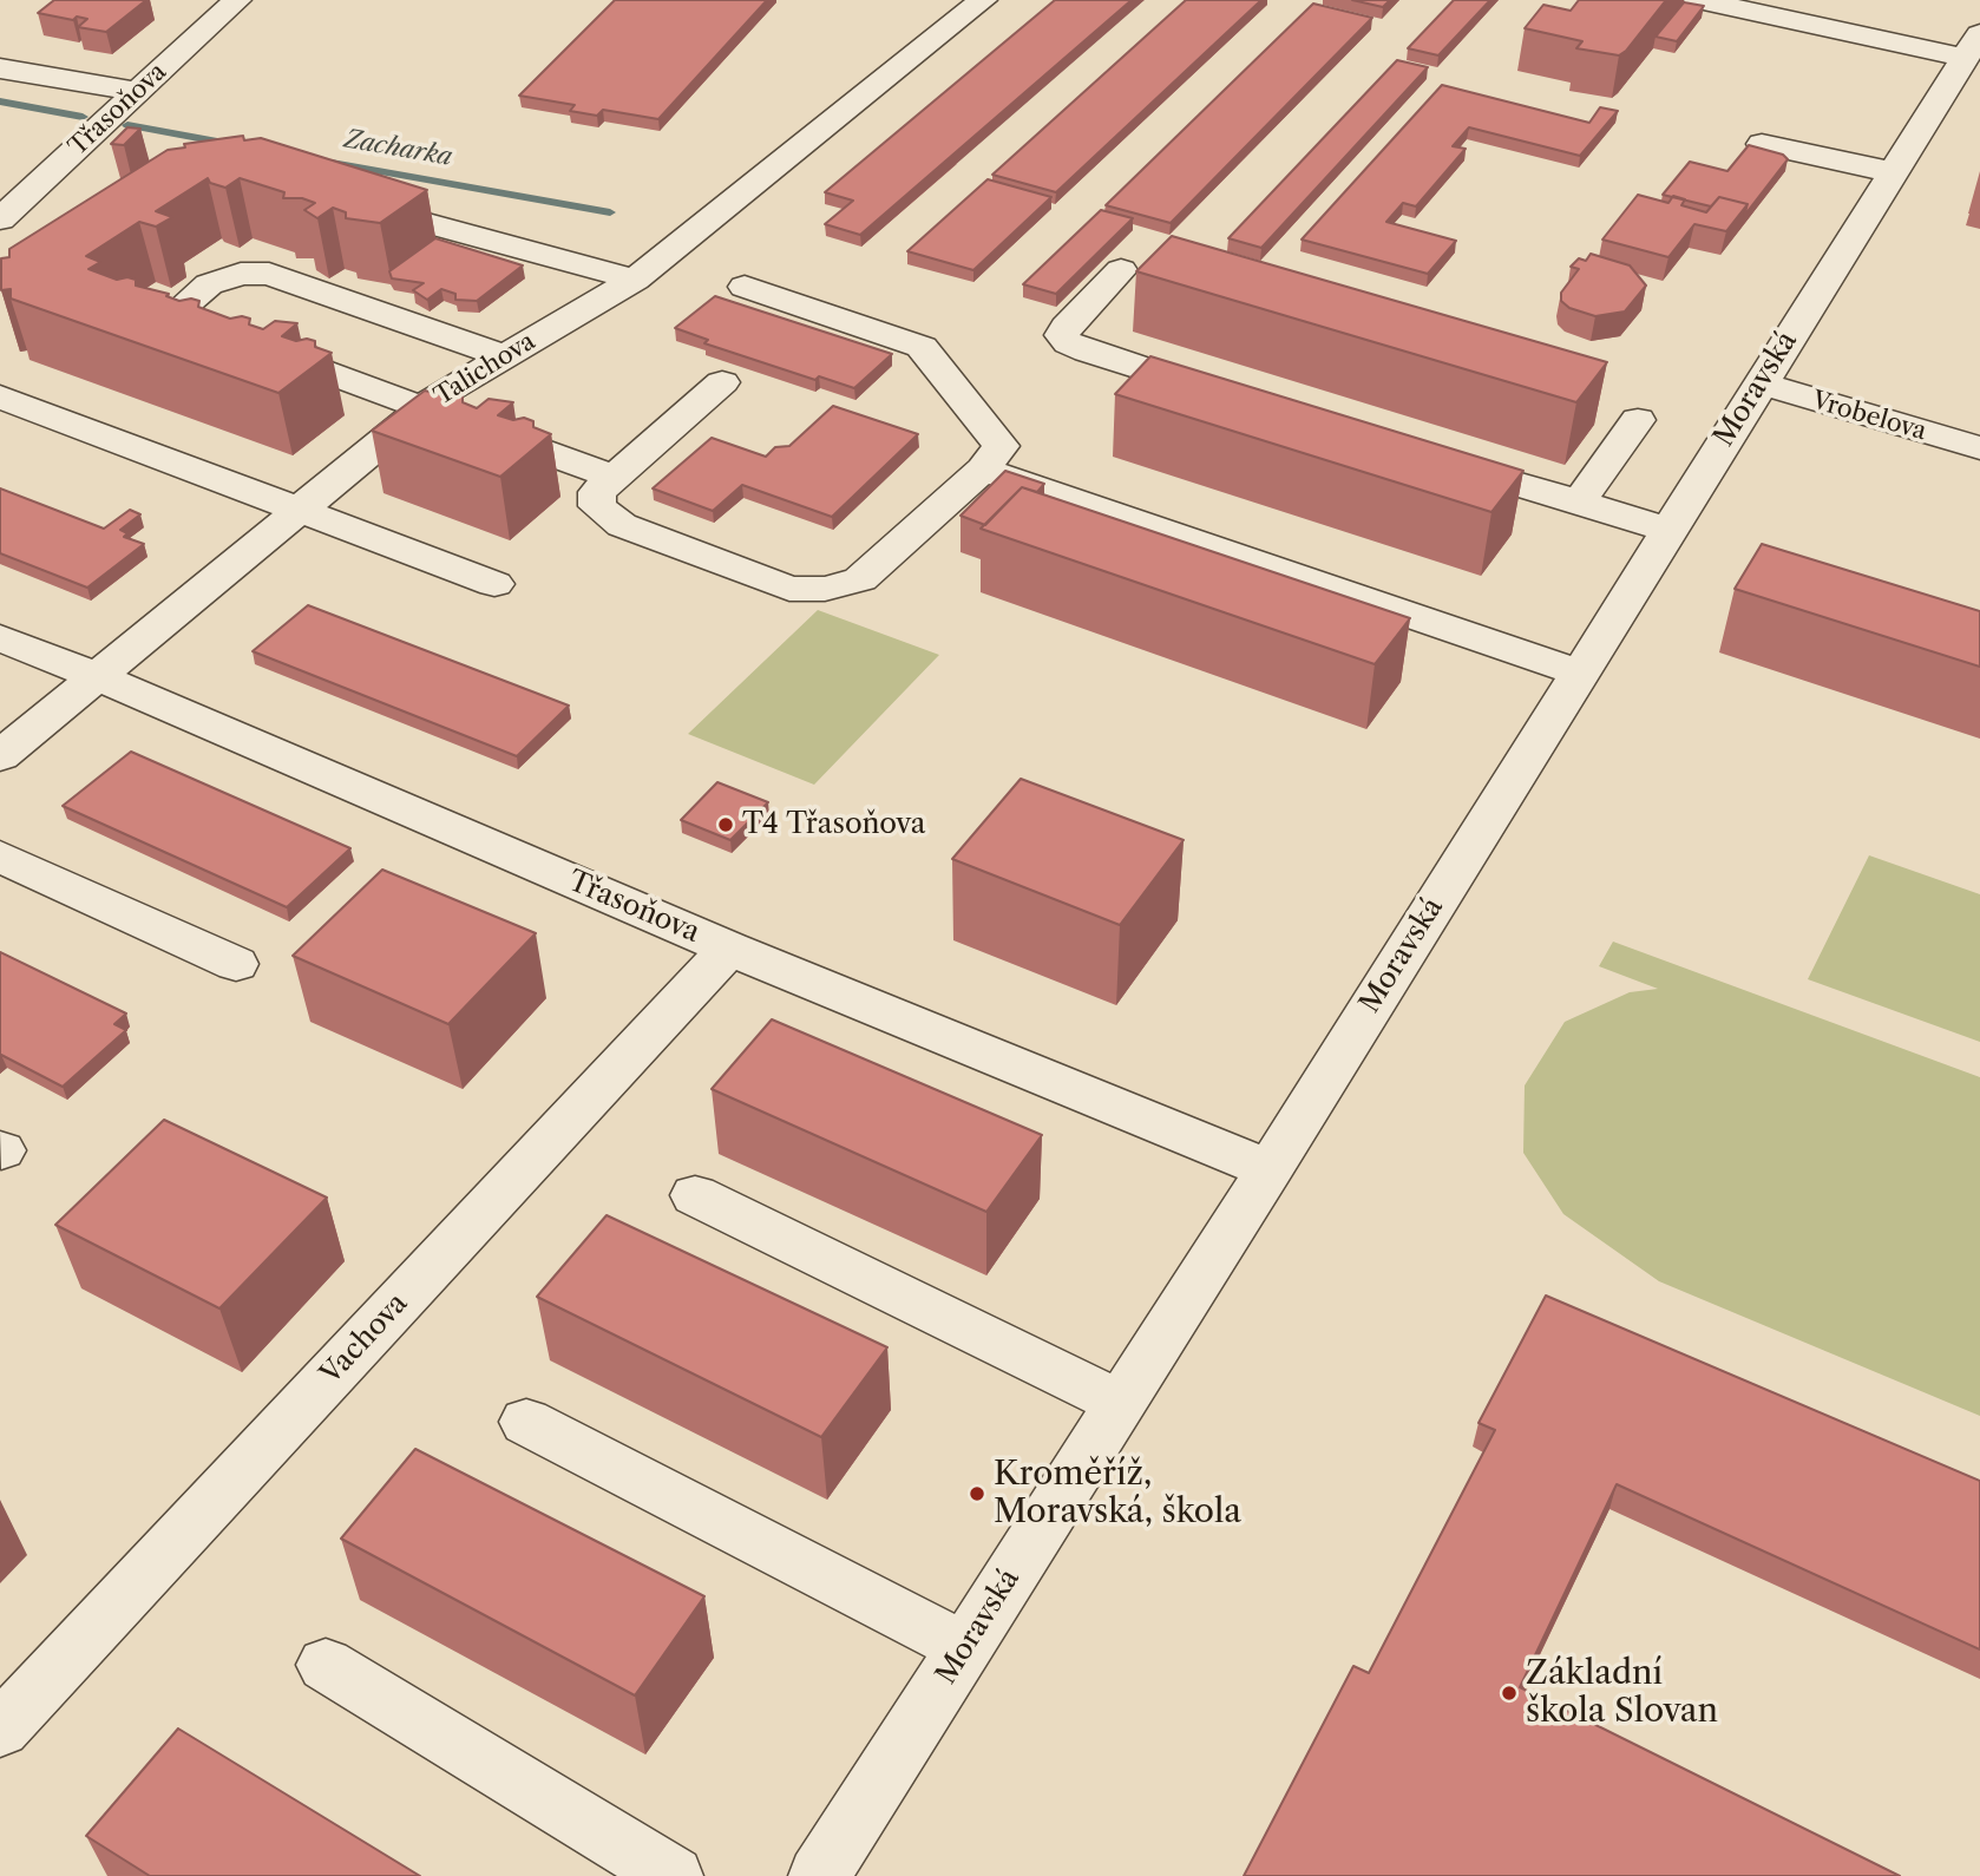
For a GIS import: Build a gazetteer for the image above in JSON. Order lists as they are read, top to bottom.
{
  "streets": {
    "street": [
      "Třasoňova",
      "Talichova",
      "Moravská",
      "Vrobelova",
      "Vachova"
    ]
  },
  "crossings": [
    ["Třasoňova", "Talichova"],
    ["Třasoňova", "Moravská"],
    ["Třasoňova", "Vachova"],
    ["Moravská", "Vrobelova"]
  ],
  "water": ["Zacharka"],
  "places": ["T4 Třasoňova", "Kroměříž, Moravská, škola", "Základní škola Slovan"]
}
